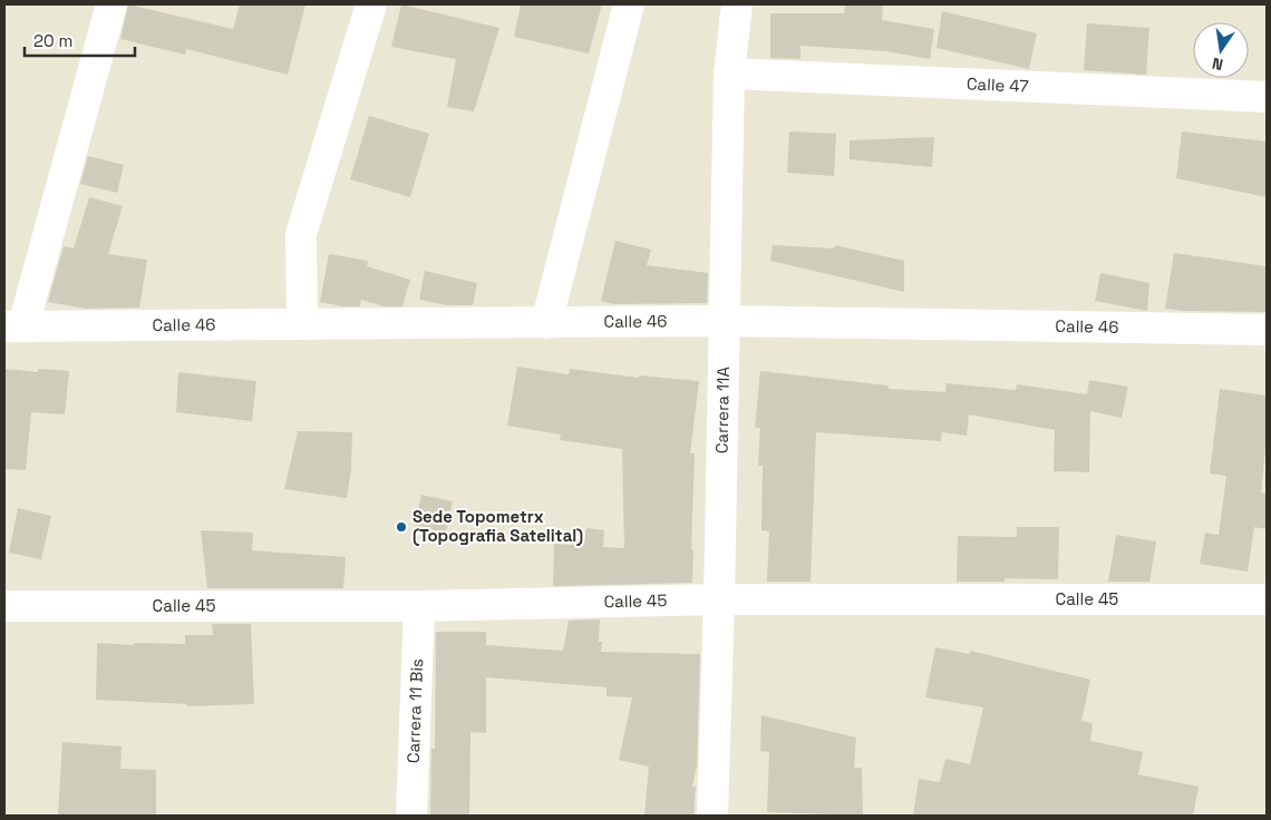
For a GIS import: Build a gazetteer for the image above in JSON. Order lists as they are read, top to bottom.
{
  "streets": {
    "street": [
      "Calle 47",
      "Calle 46",
      "Carrera 11A",
      "Calle 45",
      "Carrera 11 Bis"
    ]
  },
  "crossings": [
    ["Calle 47", "Carrera 11A"],
    ["Calle 46", "Carrera 11A"],
    ["Carrera 11A", "Calle 45"],
    ["Calle 45", "Carrera 11 Bis"]
  ],
  "places": ["Sede Topometrx (Topografia Satelital)"],
  "scale_bar": "20 m",
  "north": "bottom"
}
